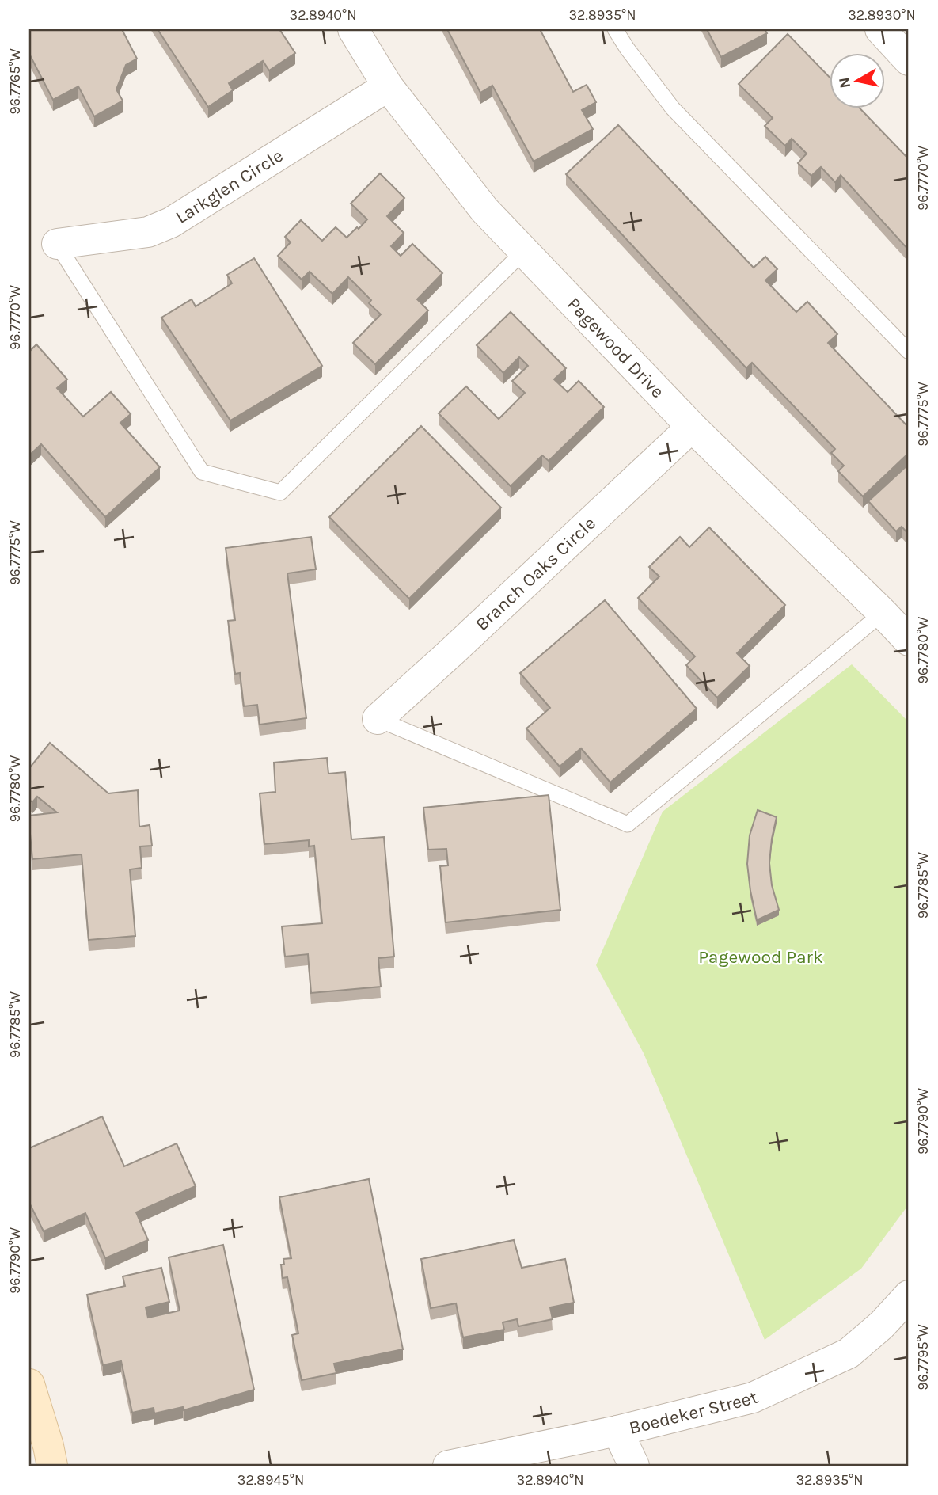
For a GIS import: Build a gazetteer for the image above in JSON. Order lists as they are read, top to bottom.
{
  "streets": {
    "street": [
      "Larkglen Circle",
      "Pagewood Drive",
      "Branch Oaks Circle",
      "Boedeker Street"
    ]
  },
  "crossings": [
    ["Larkglen Circle", "Pagewood Drive"],
    ["Pagewood Drive", "Branch Oaks Circle"]
  ],
  "parks": ["Pagewood Park"],
  "north": "left",
  "coordinates": [
    "32.8940°N",
    "32.8935°N",
    "32.8930°N",
    "96.7765°W",
    "96.7770°W",
    "96.7775°W",
    "96.7780°W",
    "96.7785°W",
    "96.7790°W",
    "96.7795°W",
    "32.8945°N"
  ]
}
